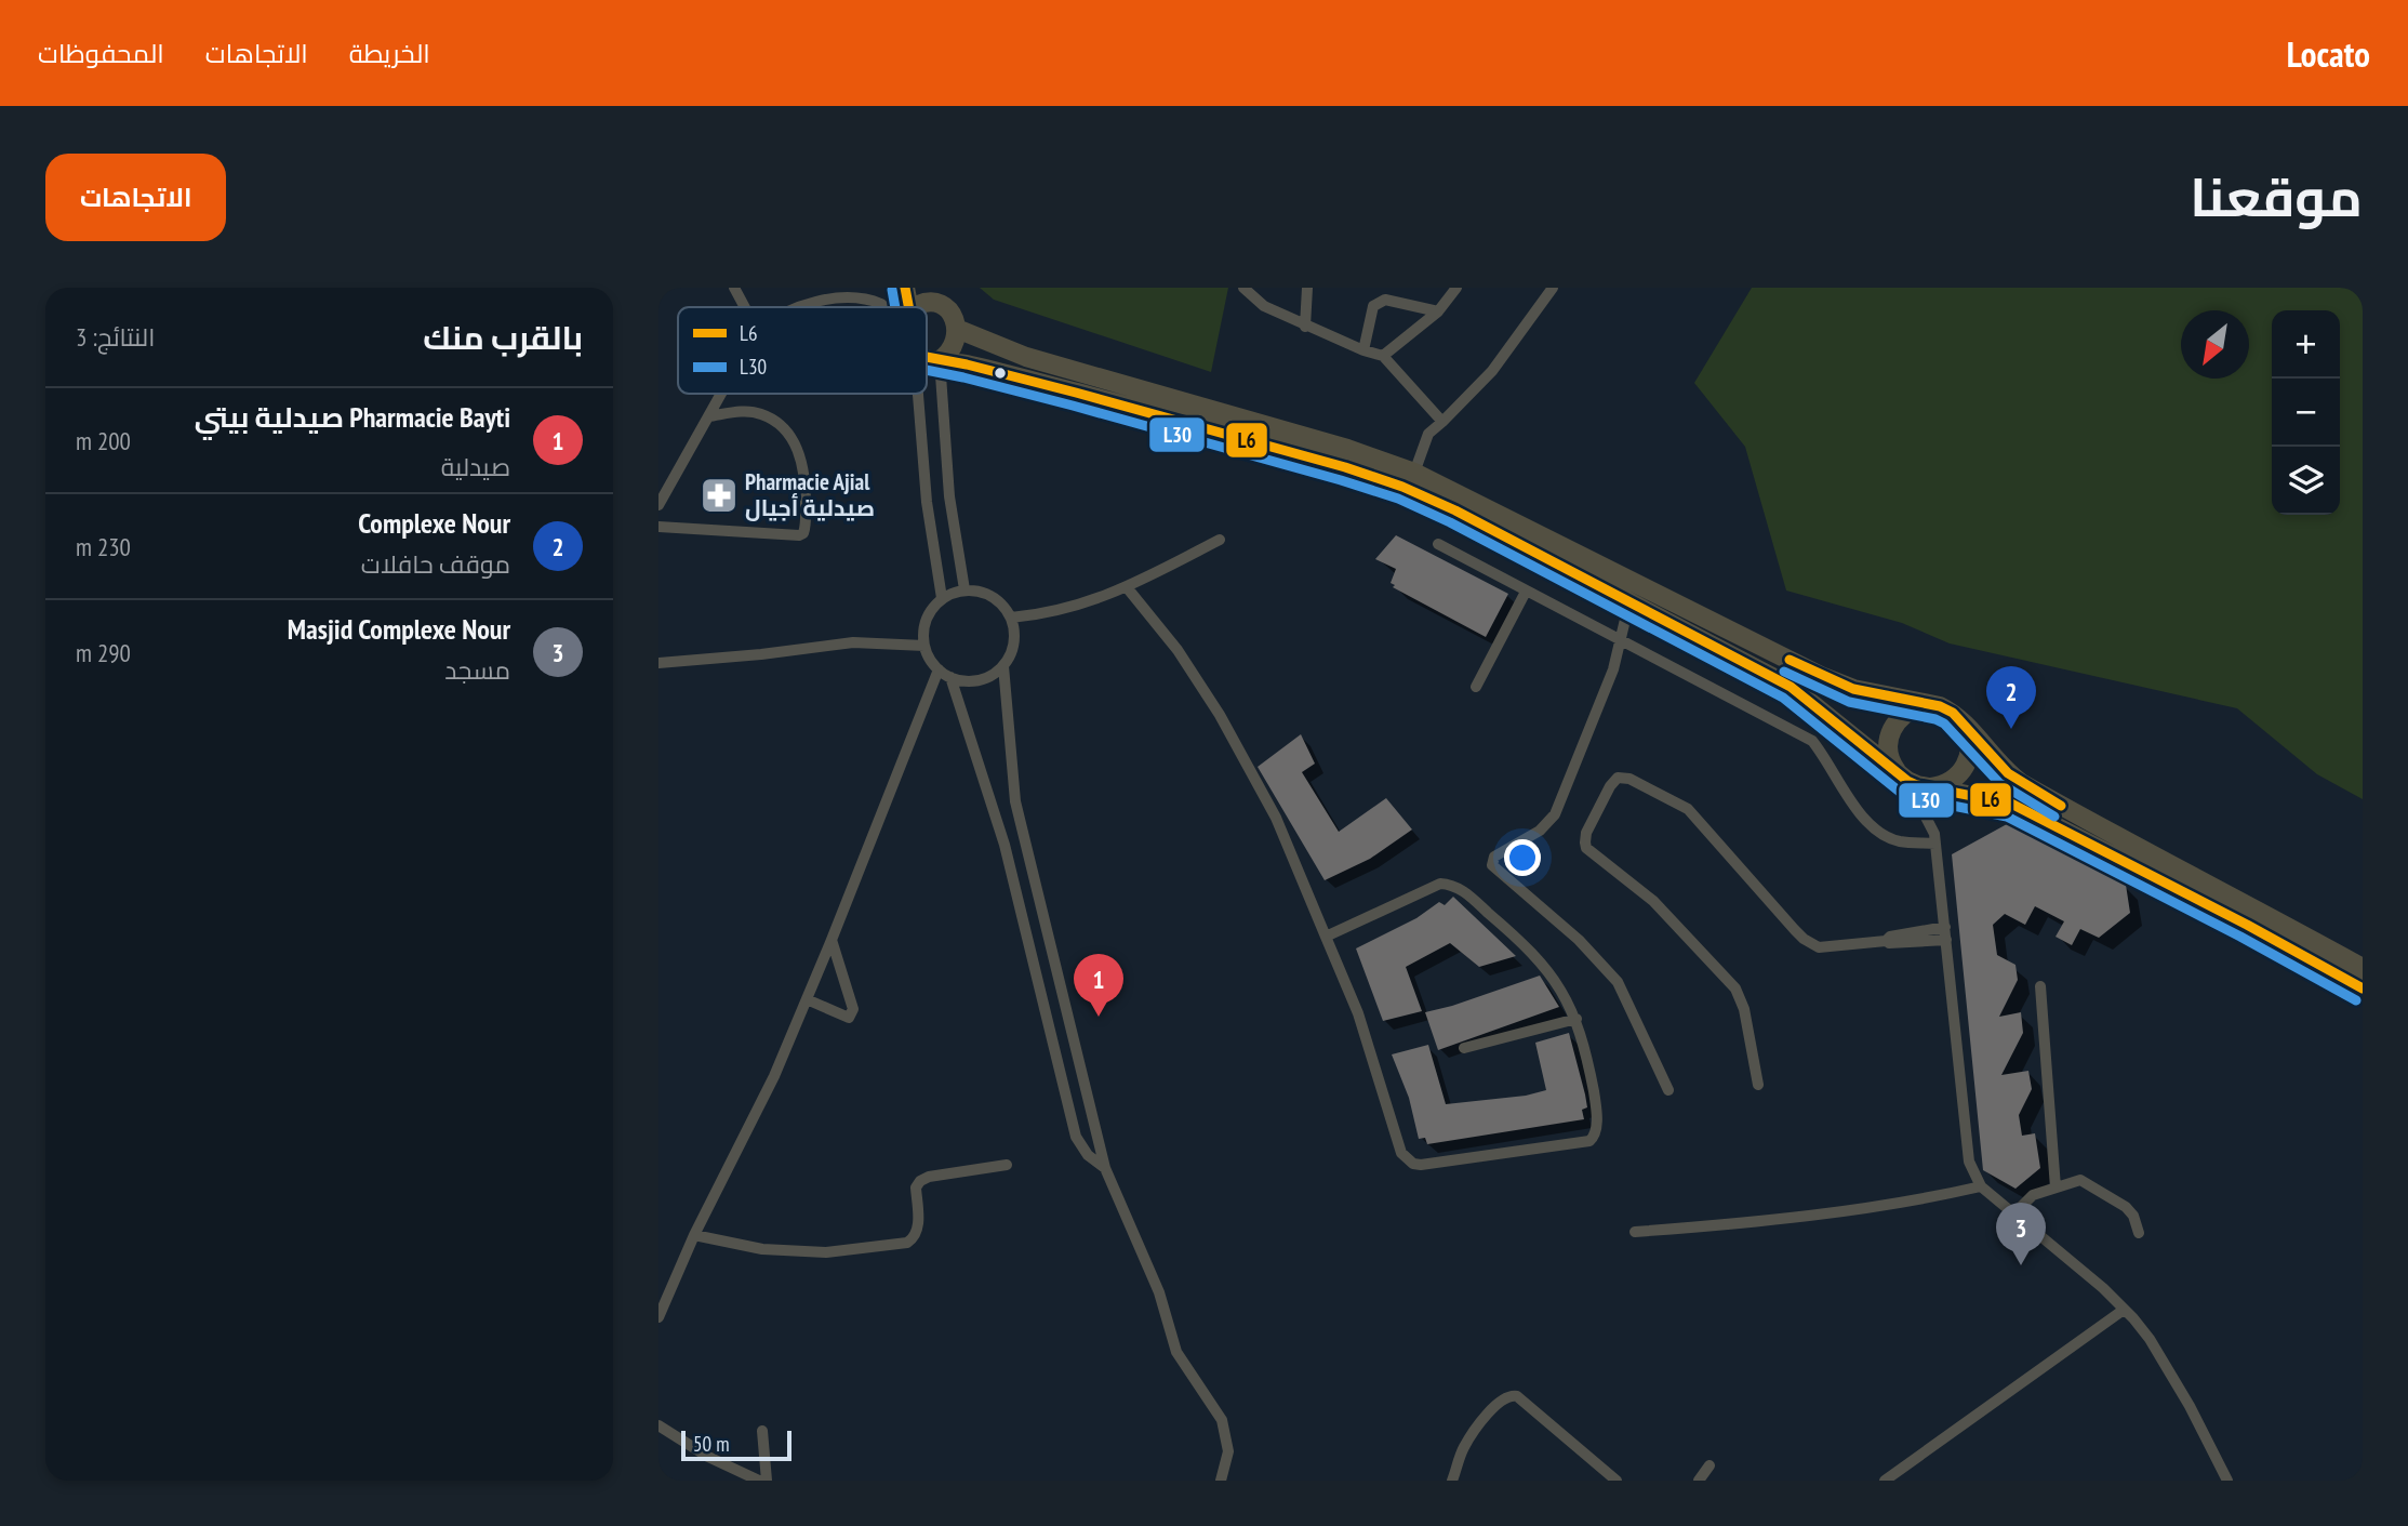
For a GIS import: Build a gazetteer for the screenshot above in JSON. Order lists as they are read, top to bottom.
{
  "places": {
    "pharmacy": ["Pharmacie Ajial صيدلية أجيال"]
  },
  "lines": ["transit line L6", "transit line L30"],
  "legend": ["L6", "L30"],
  "scale_bar": "50 m",
  "north": "bottom left",
  "page": {
    "header": "Locato",
    "nav": ["الخريطة", "الاتجاهات", "المحفوظات"],
    "title": "موقعنا",
    "buttons": "الاتجاهات",
    "heading": ["بالقرب منك", "النتائج: 3"],
    "map_buttons": ["+", "−"],
    "list": [
      {
        "mark": "1",
        "name": "Pharmacie Bayti صيدلية بيتي",
        "note": "صيدلية",
        "value": "200 m"
      },
      {
        "mark": "2",
        "name": "Complexe Nour",
        "note": "موقف حافلات",
        "value": "230 m"
      },
      {
        "mark": "3",
        "name": "Masjid Complexe Nour",
        "note": "مسجد",
        "value": "290 m"
      }
    ],
    "pins": ["2", "1", "3"],
    "scale": "50 m"
  }
}
